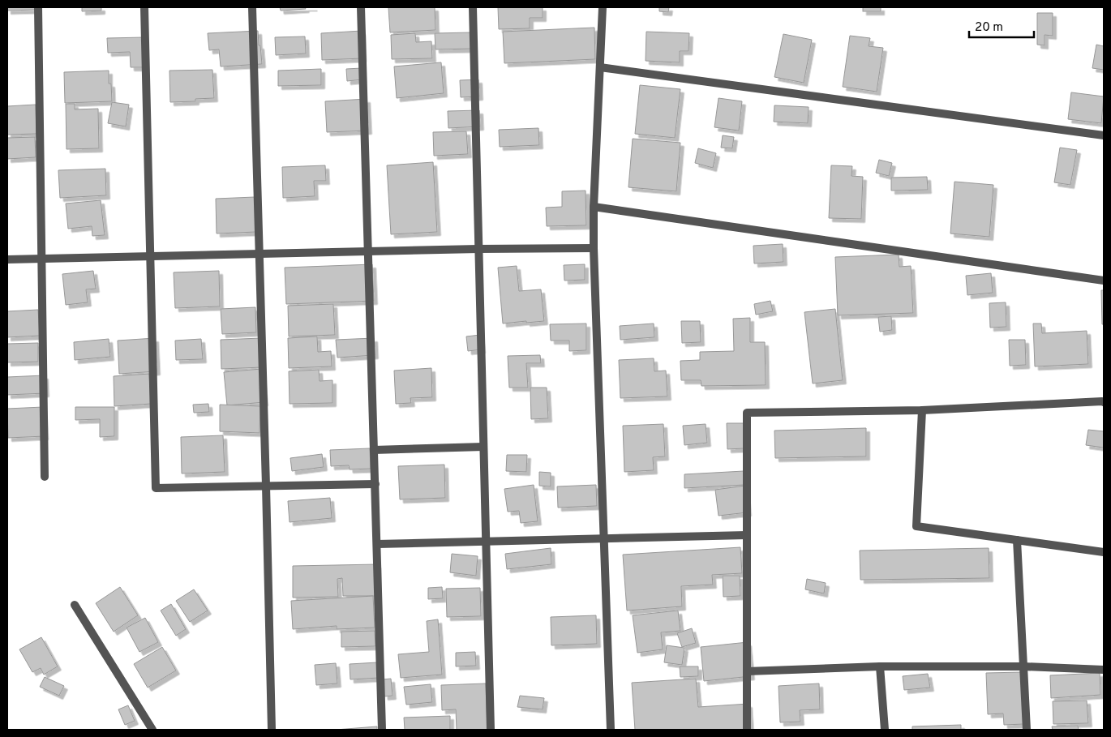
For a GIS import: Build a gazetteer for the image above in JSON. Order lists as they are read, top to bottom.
{
  "scale_bar": "20 m"
}
